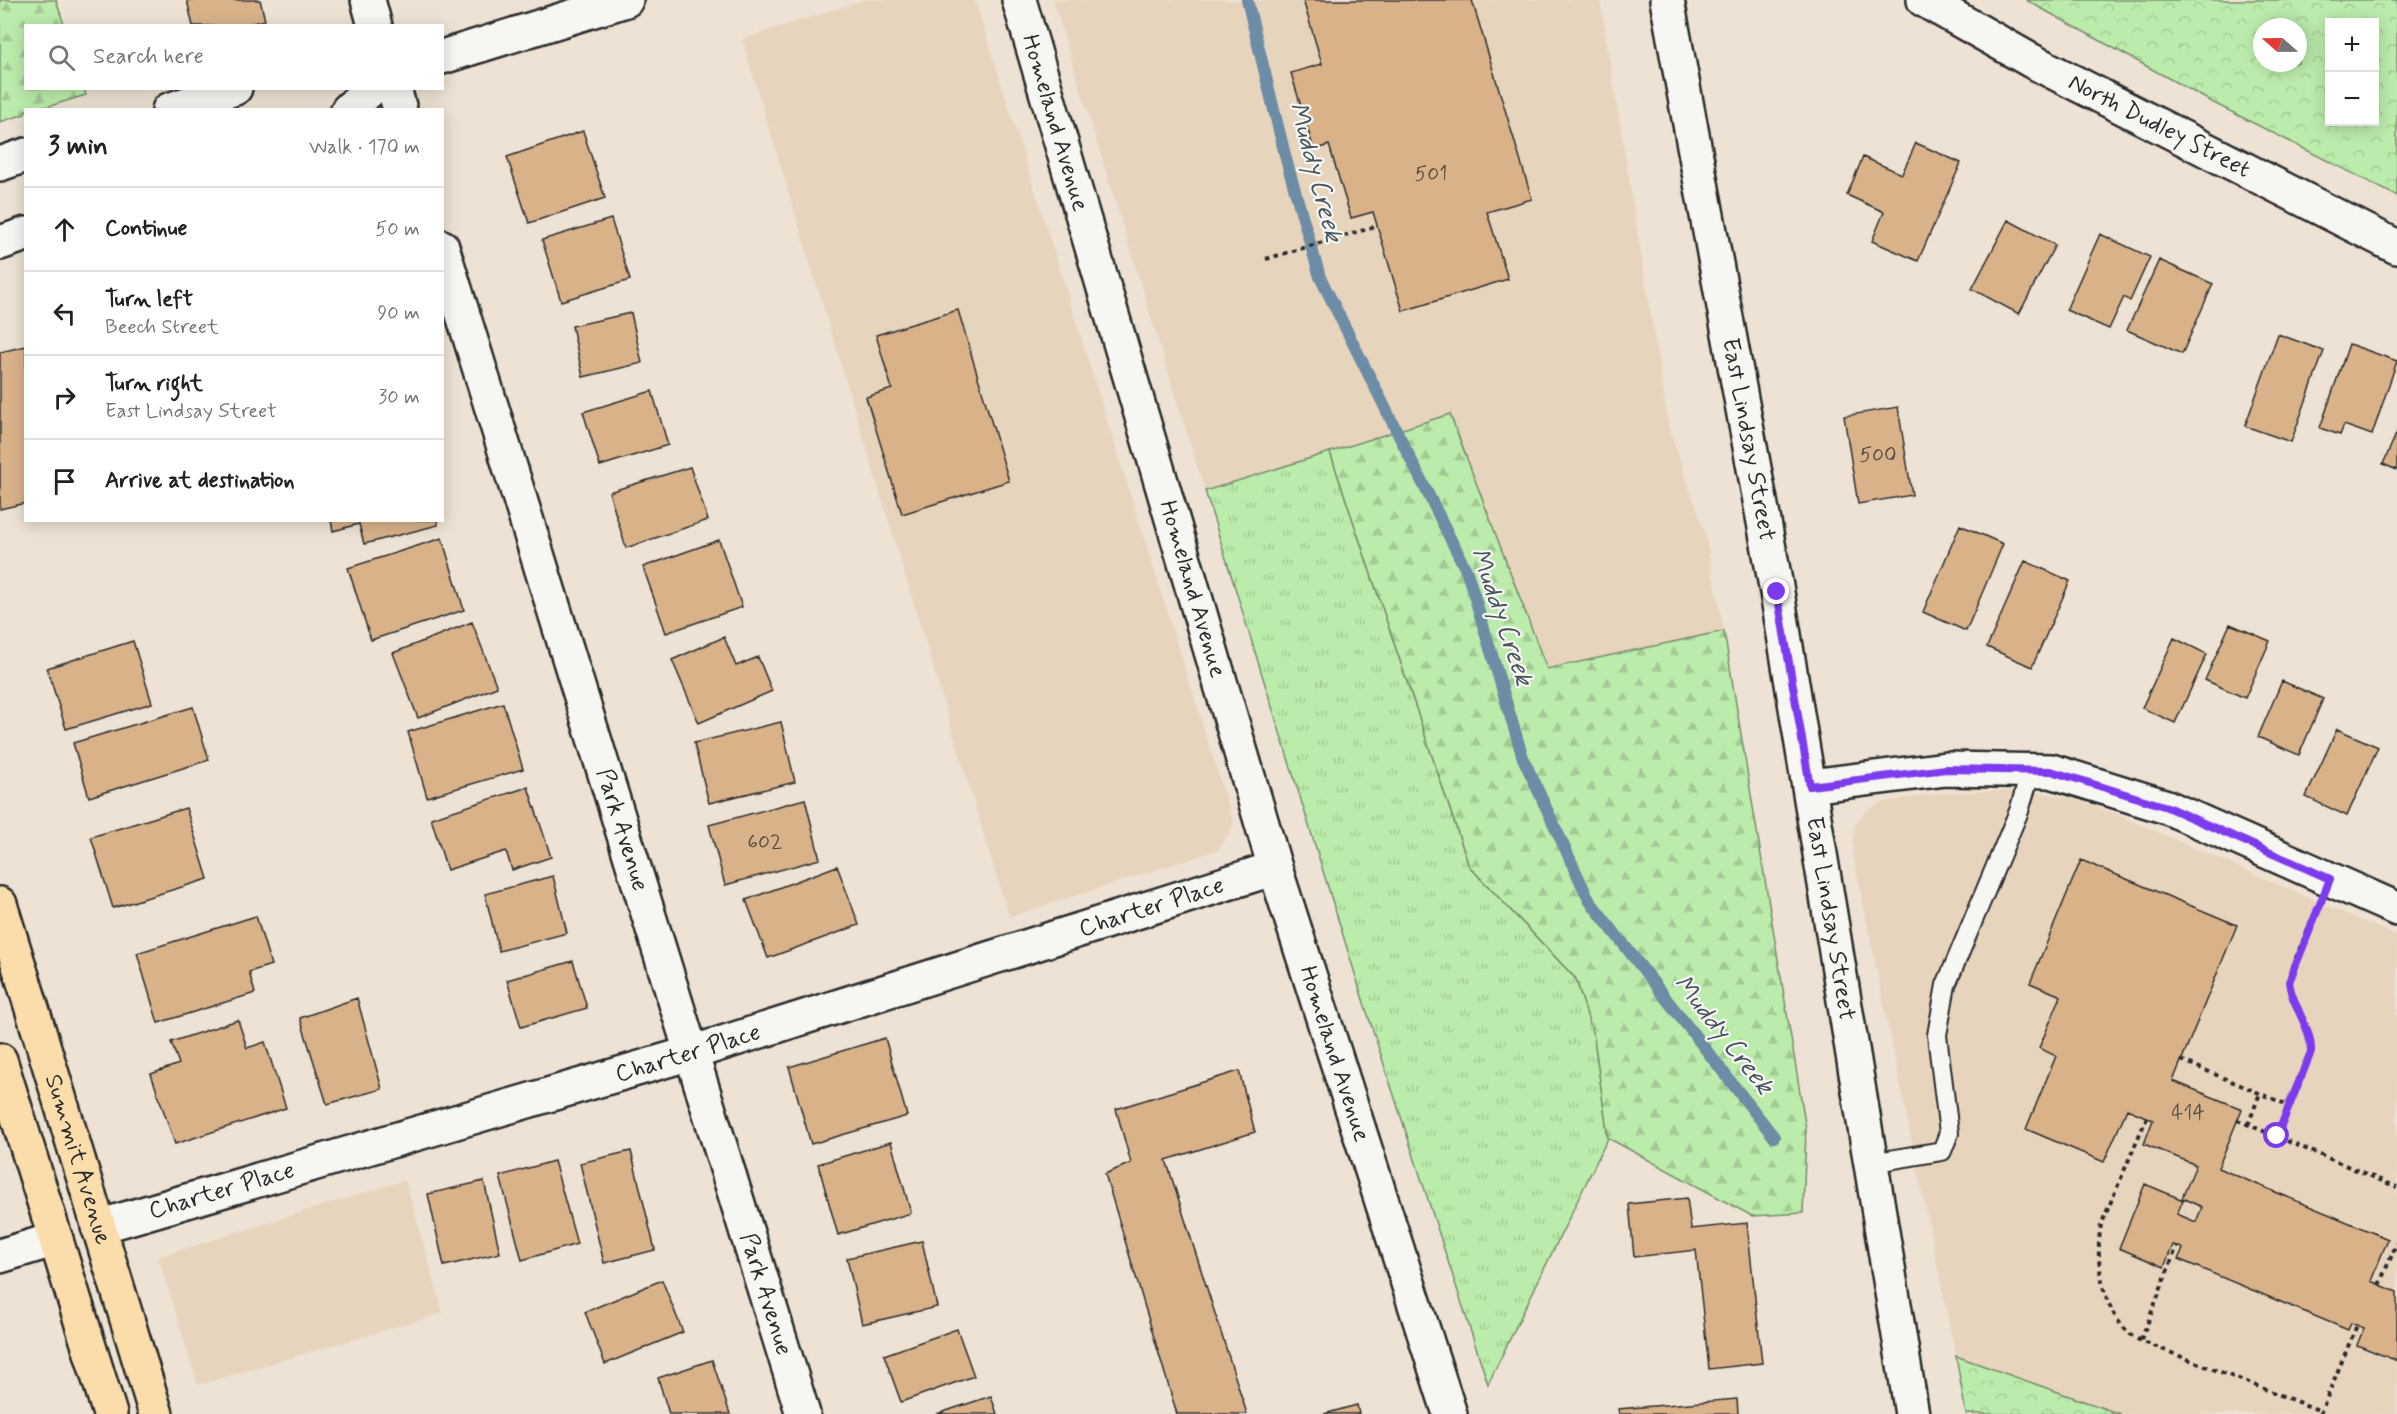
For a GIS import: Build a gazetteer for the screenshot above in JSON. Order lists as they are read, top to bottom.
{
  "streets": {
    "main road": ["Summit Avenue"],
    "street": [
      "Homeland Avenue",
      "North Dudley Street",
      "East Lindsay Street",
      "Park Avenue",
      "Charter Place"
    ]
  },
  "crossings": [
    ["Homeland Avenue", "Charter Place"],
    ["Park Avenue", "Charter Place"],
    ["Charter Place", "Summit Avenue"]
  ],
  "water": ["Muddy Creek"],
  "house_numbers": [
    "501",
    "500",
    "602",
    "414"
  ],
  "north": "left",
  "page": {
    "map_buttons": ["+", "−"],
    "search": "Search here",
    "heading": ["3 min", "Walk · 170 m"],
    "list": [
      ["Continue", "50 m"],
      ["Turn left", "Beech Street", "90 m"],
      ["Turn right", "East Lindsay Street", "30 m"],
      "Arrive at destination"
    ]
  }
}
